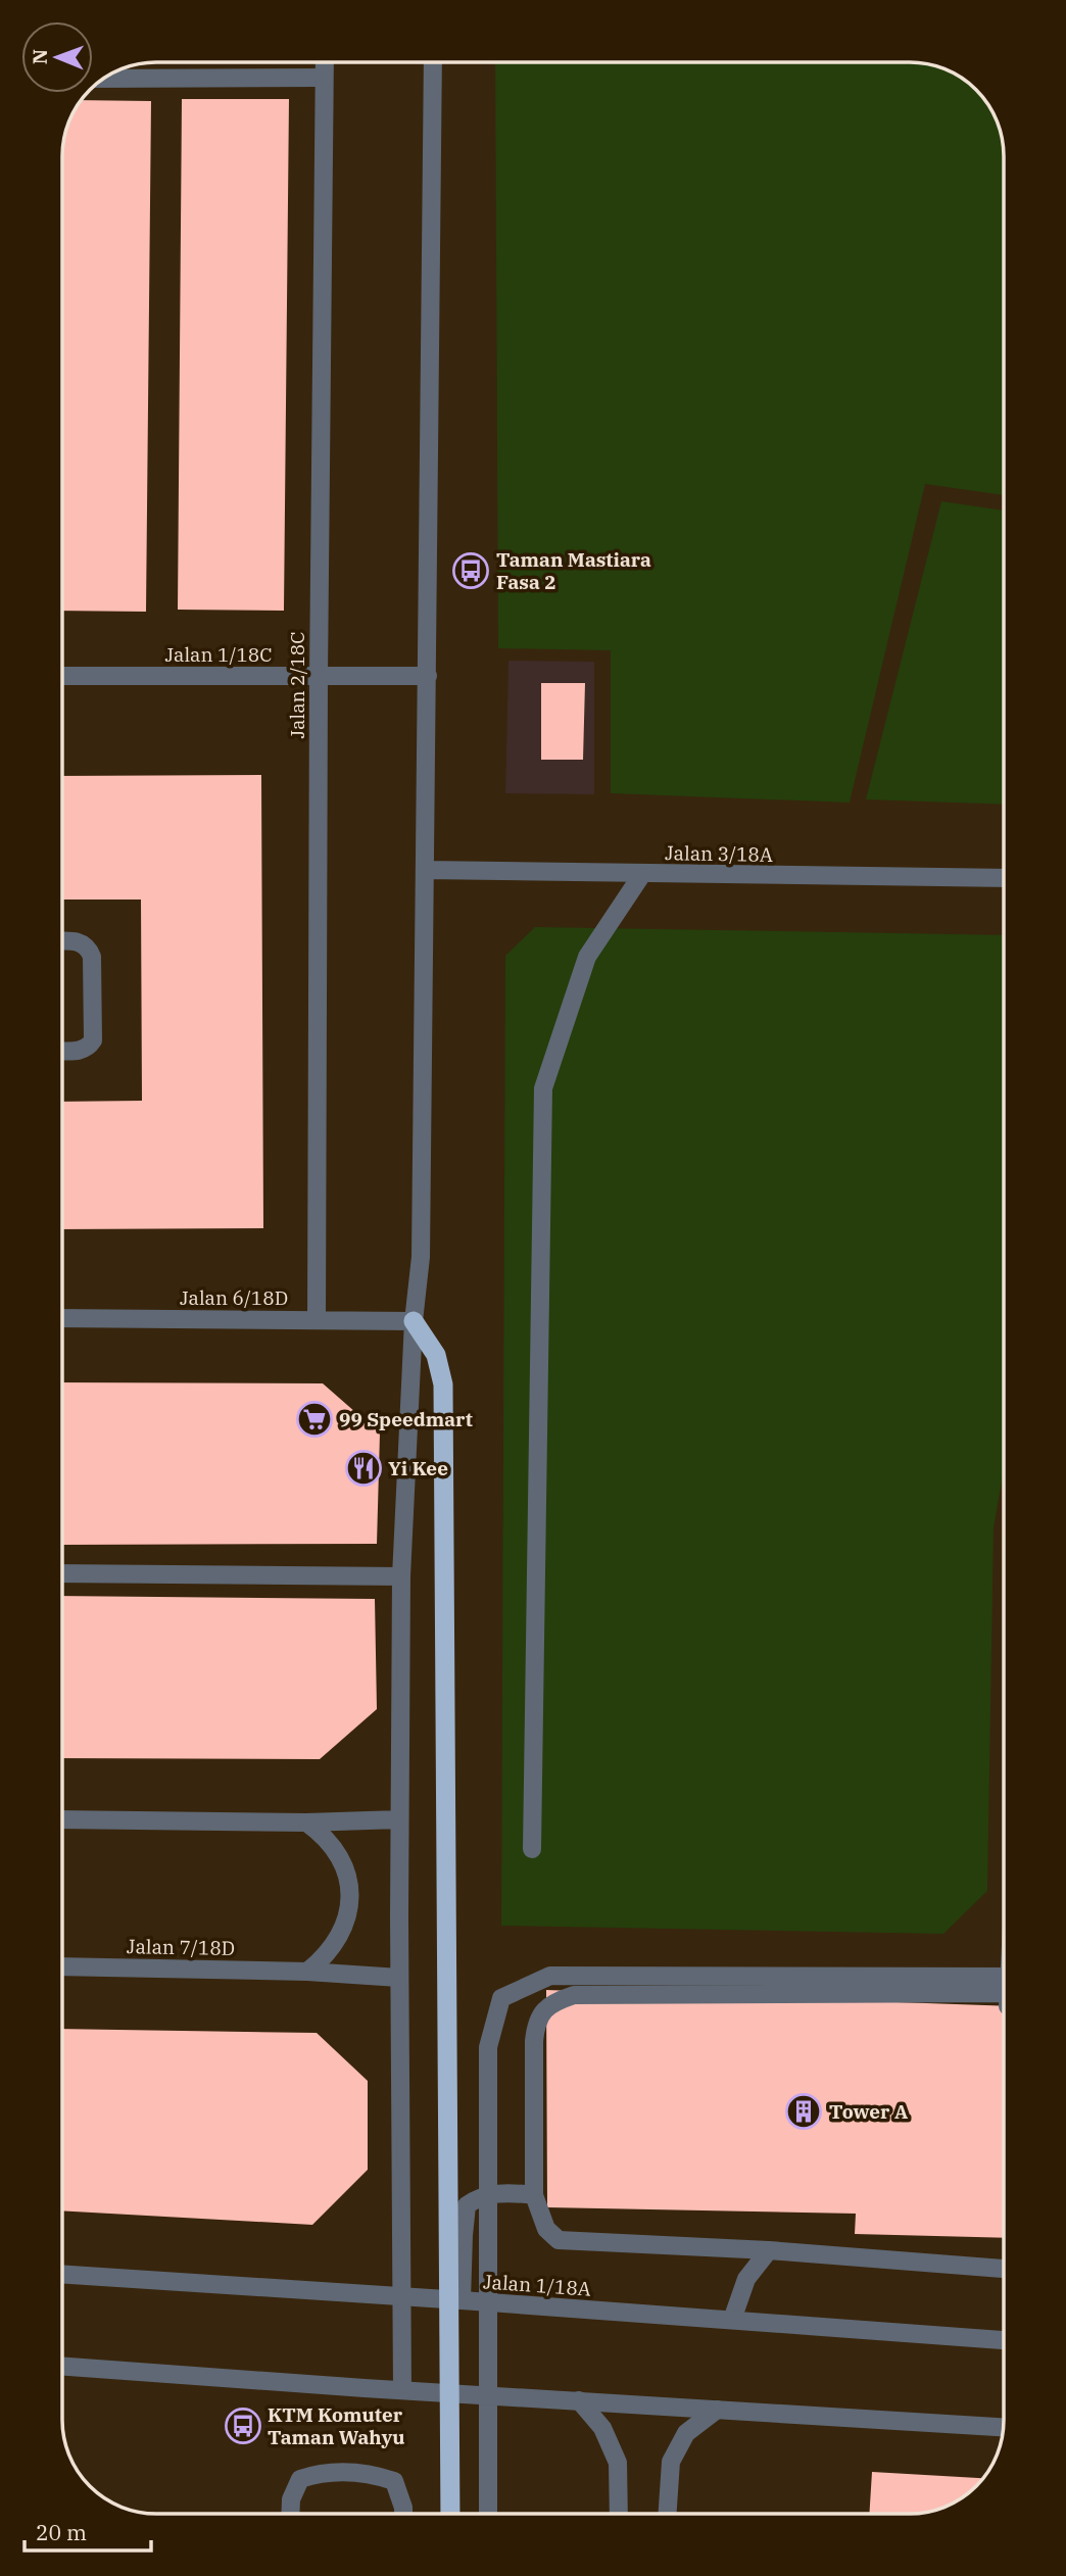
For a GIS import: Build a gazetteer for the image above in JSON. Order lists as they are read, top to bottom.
{
  "streets": {
    "street": [
      "Jalan 1/18C",
      "Jalan 2/18C",
      "Jalan 3/18A",
      "Jalan 6/18D",
      "Jalan 7/18D",
      "Jalan 1/18A"
    ]
  },
  "crossings": [
    ["Jalan 1/18C", "Jalan 2/18C"],
    ["Jalan 2/18C", "Jalan 6/18D"]
  ],
  "places": {
    "bus stop": ["Taman Mastiara Fasa 2", "KTM Komuter Taman Wahyu"],
    "supermarket": ["99 Speedmart"],
    "restaurant": ["Yi Kee"],
    "building": ["Tower A"]
  },
  "scale_bar": "20 m",
  "north": "left"
}
